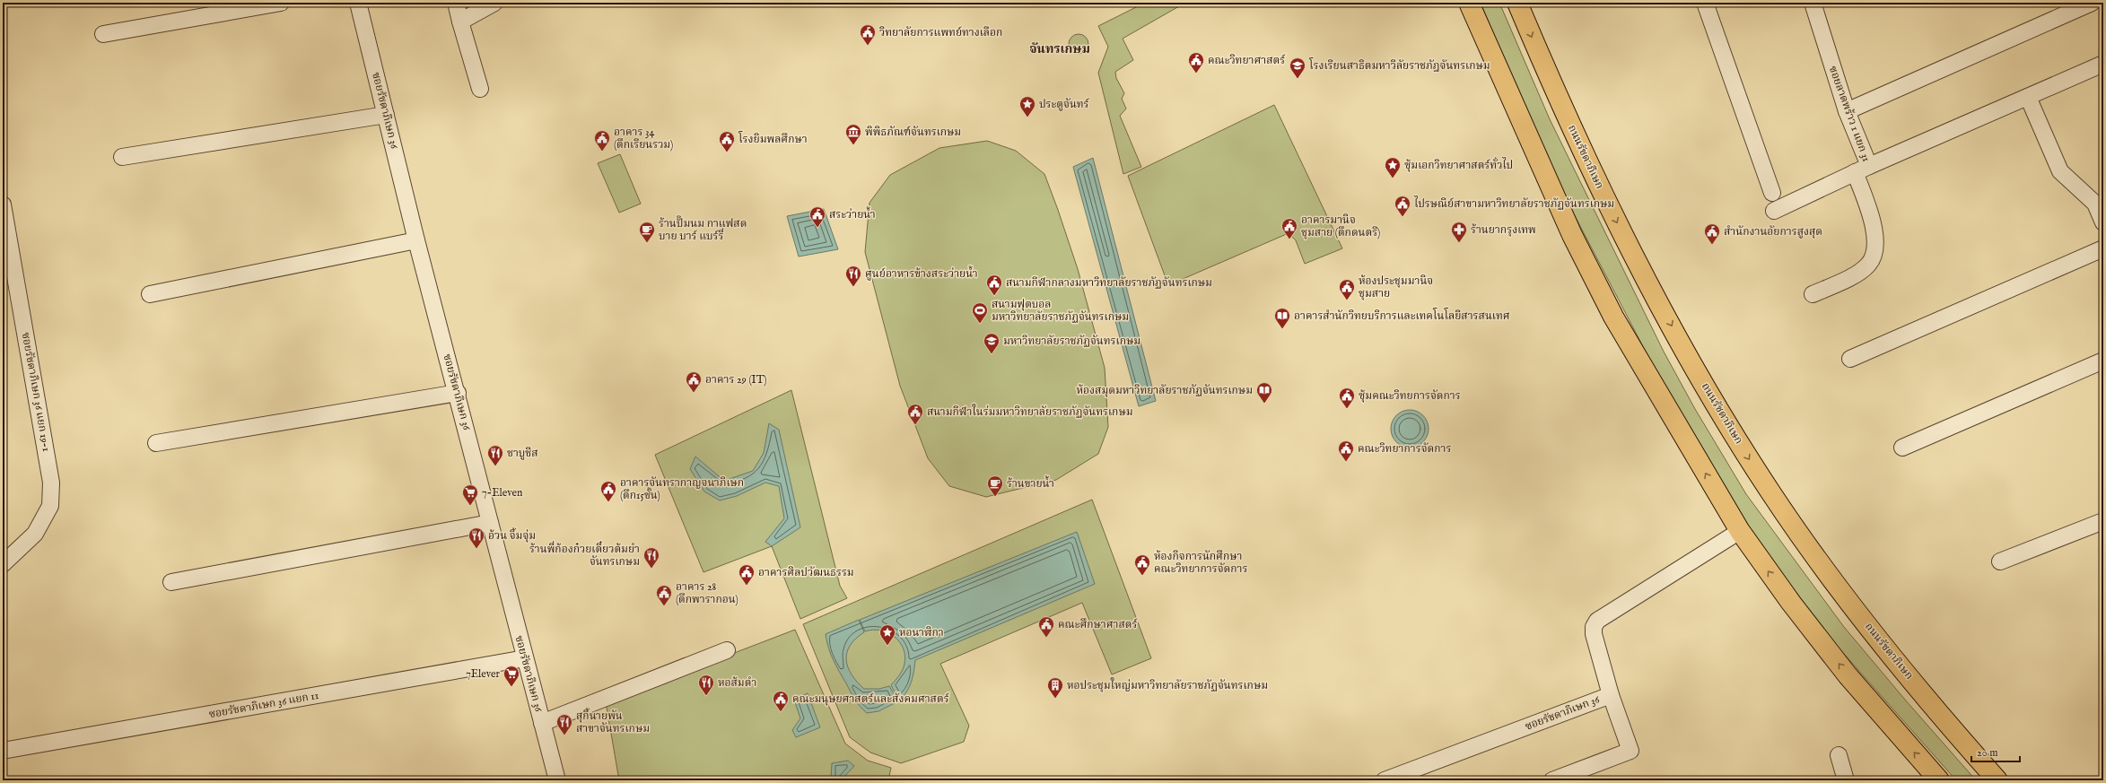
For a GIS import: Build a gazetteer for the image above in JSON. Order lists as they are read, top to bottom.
{
  "streets": {
    "main road": ["ถนนรัชดาภิเษก"],
    "street": [
      "ซอยรัชดาภิเษก 36",
      "ซอยลาดพร้าว 1 แยก 31",
      "ซอยรัชดาภิเษก 36 แยก 19-1",
      "ซอยรัชดาภิเษก 36 แยก 11"
    ]
  },
  "crossings": [
    ["ซอยรัชดาภิเษก 36", "ซอยรัชดาภิเษก 36 แยก 11"]
  ],
  "districts": ["จันทรเกษม"],
  "places": {
    "public building": [
      "วิทยาลัยการแพทย์ทางเลือก",
      "คณะวิทยาศาสตร์",
      "อาคาร 34 (ตึกเรียนรวม)",
      "โรงยิมพลศึกษา",
      "ไปรษณีย์สาขามหาวิทยาลัยราชภัฏจันทรเกษม",
      "สระว่ายน้ำ",
      "อาคารมานิจ ชุมสาย (ตึกดนตรี)",
      "สำนักงานอัยการสูงสุด",
      "สนามกีฬากลางมหาวิทยาลัยราชภัฏจันทรเกษม",
      "ห้องประชุมมานิจ ชุมสาย",
      "อาคาร 29 (IT)",
      "ซุ้มคณะวิทยการจัดการ",
      "สนามกีฬาในร่มมหาวิทยาลัยราชภัฏจันทรเกษม",
      "คณะวิทยาการจัดการ",
      "อาคารจันทรากาญจนาภิเษก (ตึก15ชั้น)",
      "ห้องกิจการนักศึกษา คณะวิทยาการจัดการ",
      "อาคารศิลปวัฒนธรรม",
      "อาคาร 28 (ตึกพารากอน)",
      "คณะศึกษาศาสตร์",
      "คณะมนุษยศาสตร์และสังคมศาสตร์"
    ],
    "school or university": ["โรงเรียนสาธิตมหาวิลัยราชภัฎจันทรเกษม", "มหาวิทยาลัยราชภัฏจันทรเกษม"],
    "place": ["ประตูจันทร์", "ซุ้มเอกวิทยาศาสตร์ทั่วไป", "หอนาฬิกา"],
    "museum": ["พิพิธภัณฑ์จันทรเกษม"],
    "cafe": ["ร้านปั๊มนม กาแฟสด บาย บาร์ แบร์รี่", "ร้านขายน้ำ"],
    "pharmacy": ["ร้านยากรุงเทพ"],
    "restaurant": [
      "ศูนย์อาหารข้างสระว่ายน้ำ",
      "ชาบูชีส",
      "อ้วน จิ้มจุ่ม",
      "ร้านพี่ก้องก๋วยเตี๋ยวต้มยำ จันทรเกษม",
      "หอส้มตำ",
      "สุกี้นายพัน สาขาจันทรเกษม"
    ],
    "sports": ["สนามฟุตบอล มหาวิทยาลัยราชภัฏจันทรเกษม"],
    "library": ["อาคารสำนักวิทยบริการและเทคโนโลยีสารสนเทศ", "ห้องสมุดมหาวิทยาลัยราชภัฏจันทรเกษม"],
    "supermarket": ["7-Eleven", "7Elever"],
    "building": ["หอประชุมใหญ่มหาวิทยาลัยราชภัฏจันทรเกษม"]
  },
  "scale_bar": "20 m"
}
